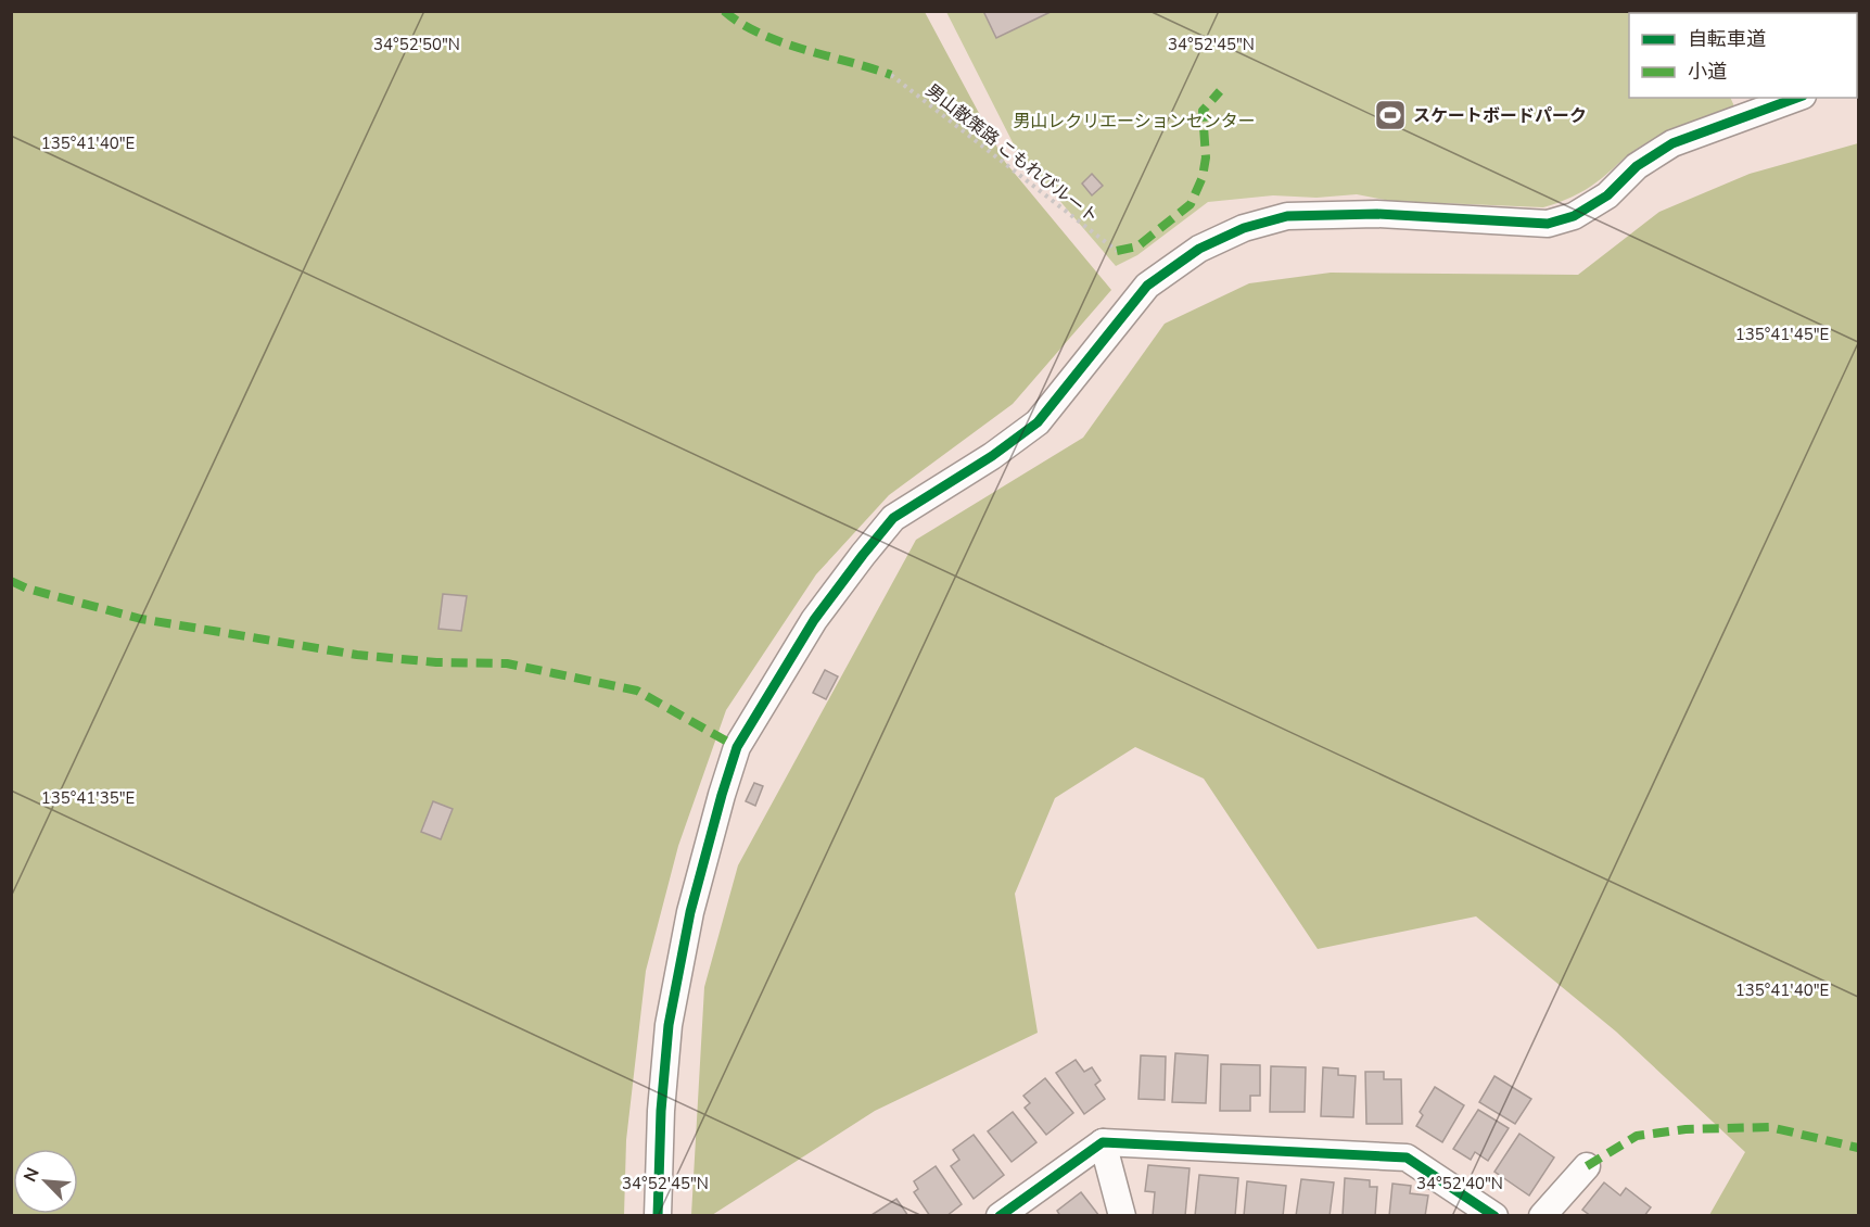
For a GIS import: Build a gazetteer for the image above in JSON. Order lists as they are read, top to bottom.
{
  "streets": {
    "path": ["男山散策路 こもれびルート"]
  },
  "parks": ["男山レクリエーションセンター"],
  "places": {
    "sports": ["スケートボードパーク"]
  },
  "legend": ["自転車道", "小道"],
  "north": "top left",
  "coordinates": [
    "34°52'50\"N",
    "34°52'45\"N",
    "135°41'40\"E",
    "135°41'45\"E",
    "135°41'35\"E",
    "34°52'40\"N"
  ]
}
